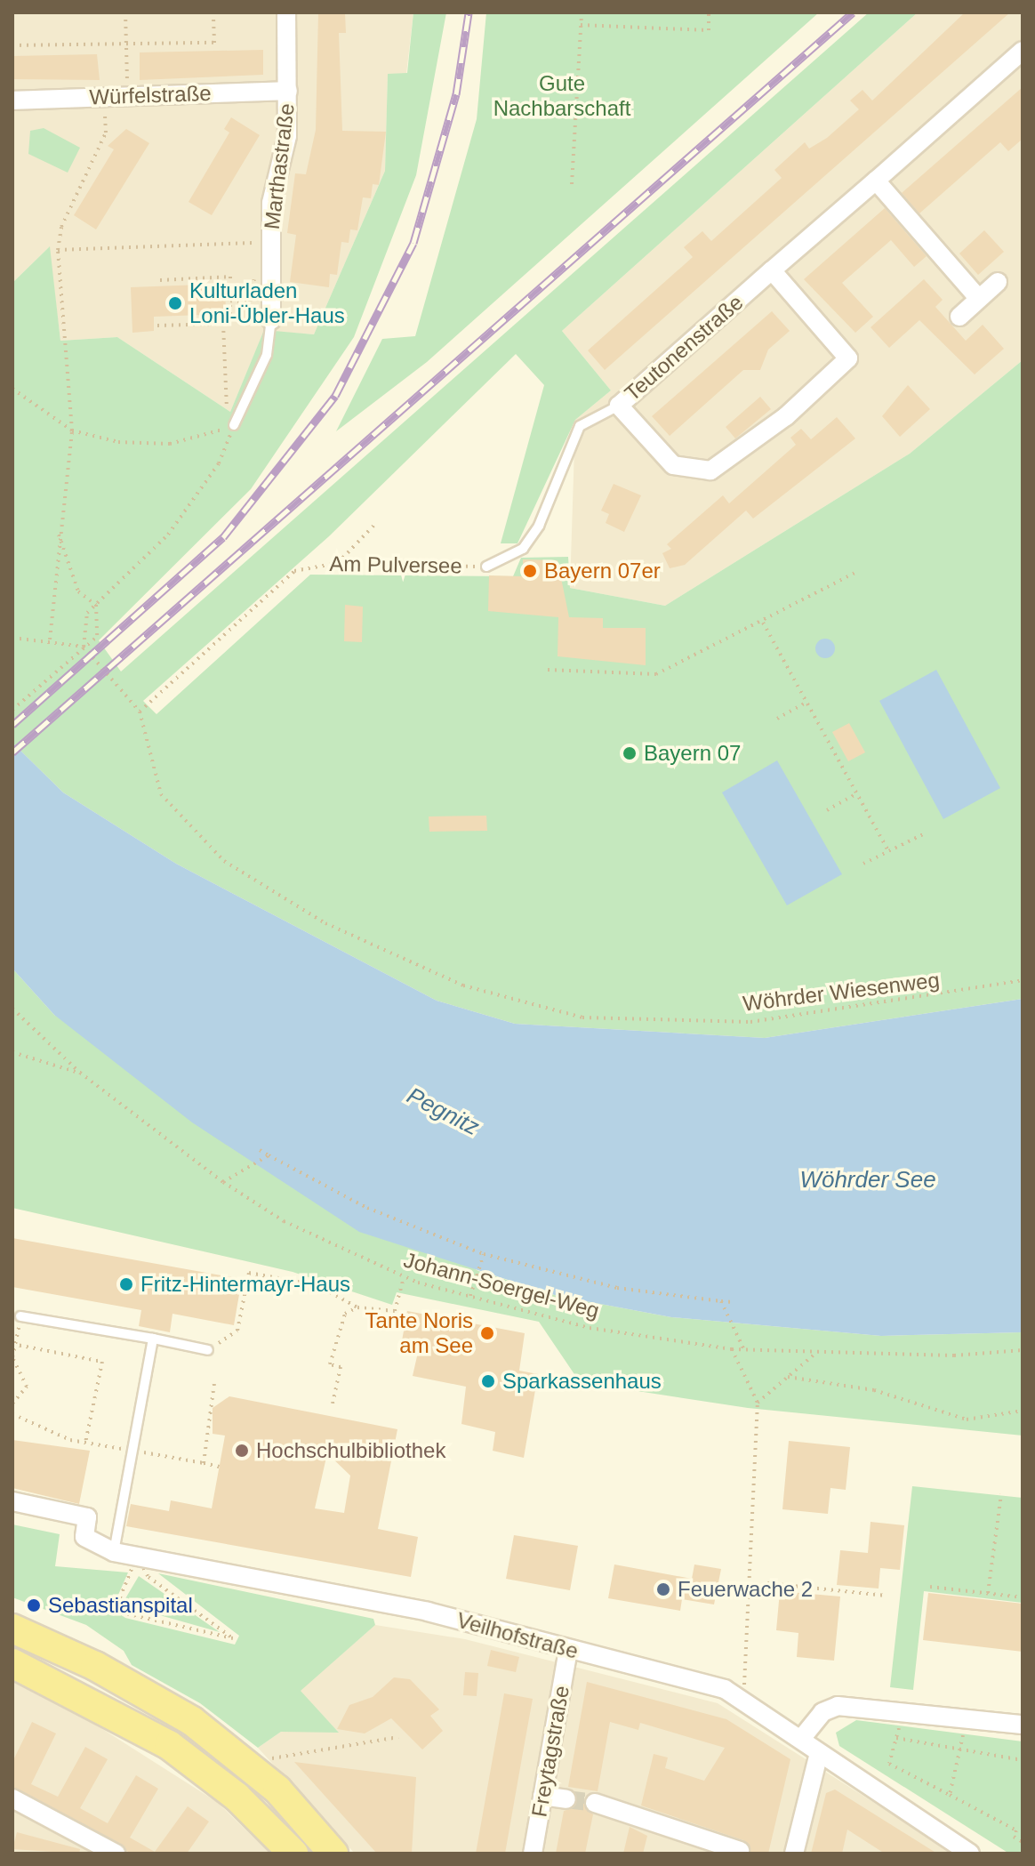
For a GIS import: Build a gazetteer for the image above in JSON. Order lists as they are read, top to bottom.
{
  "streets": {
    "street": [
      "Würfelstraße",
      "Marthastraße",
      "Teutonenstraße",
      "Veilhofstraße",
      "Freytagstraße"
    ],
    "lane": ["Am Pulversee"],
    "path": ["Wöhrder Wiesenweg", "Johann-Soergel-Weg"]
  },
  "crossings": [
    ["Würfelstraße", "Marthastraße"],
    ["Teutonenstraße", "Am Pulversee"],
    ["Am Pulversee", "Wöhrder Wiesenweg"],
    ["Veilhofstraße", "Freytagstraße"]
  ],
  "water": ["Pegnitz", "Wöhrder See"],
  "parks": ["Gute Nachbarschaft"],
  "places": [
    "Kulturladen Loni-Übler-Haus",
    "Bayern 07er",
    "Bayern 07",
    "Fritz-Hintermayr-Haus",
    "Tante Noris am See",
    "Sparkassenhaus",
    "Hochschulbibliothek",
    "Feuerwache 2",
    "Sebastianspital"
  ]
}
